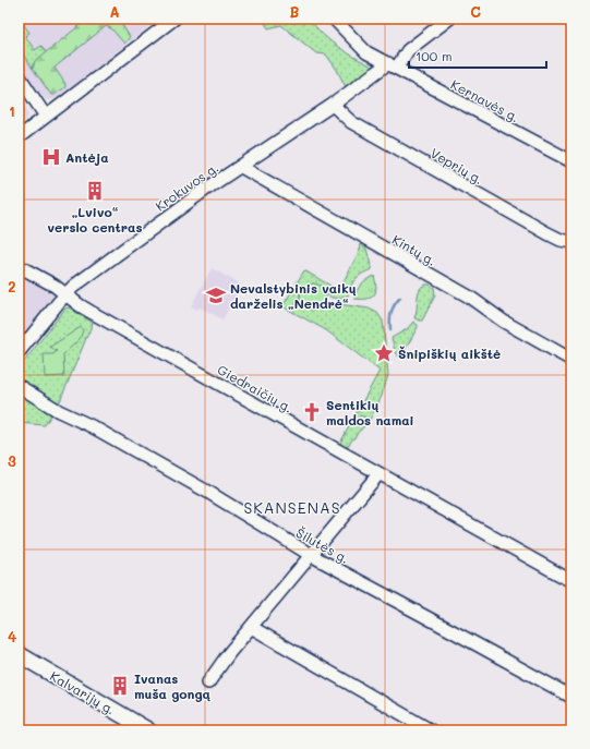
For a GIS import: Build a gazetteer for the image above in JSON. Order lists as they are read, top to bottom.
{
  "streets": {
    "main road": ["Kalvarijų g."],
    "street": [
      "Kernavės g.",
      "Veprių g.",
      "Krokuvos g.",
      "Kintų g.",
      "Giedraičių g.",
      "Šilutės g."
    ]
  },
  "crossings": [
    ["Kernavės g.", "Krokuvos g."],
    ["Veprių g.", "Krokuvos g."],
    ["Krokuvos g.", "Kintų g."],
    ["Krokuvos g.", "Giedraičių g."]
  ],
  "districts": ["SKANSENAS"],
  "places": {
    "hospital": ["Antėja"],
    "building": ["„Lvivo“ verslo centras", "Ivanas muša gongą"],
    "school or university": ["Nevalstybinis vaikų darželis „Nendrė“"],
    "place": ["Šnipiškių aikštė"],
    "church": ["Sentikių maldos namai"]
  },
  "scale_bar": "100 m",
  "grid": {
    "columns": ["A", "B", "C"],
    "rows": [
      "1",
      "2",
      "3",
      "4"
    ]
  }
}
